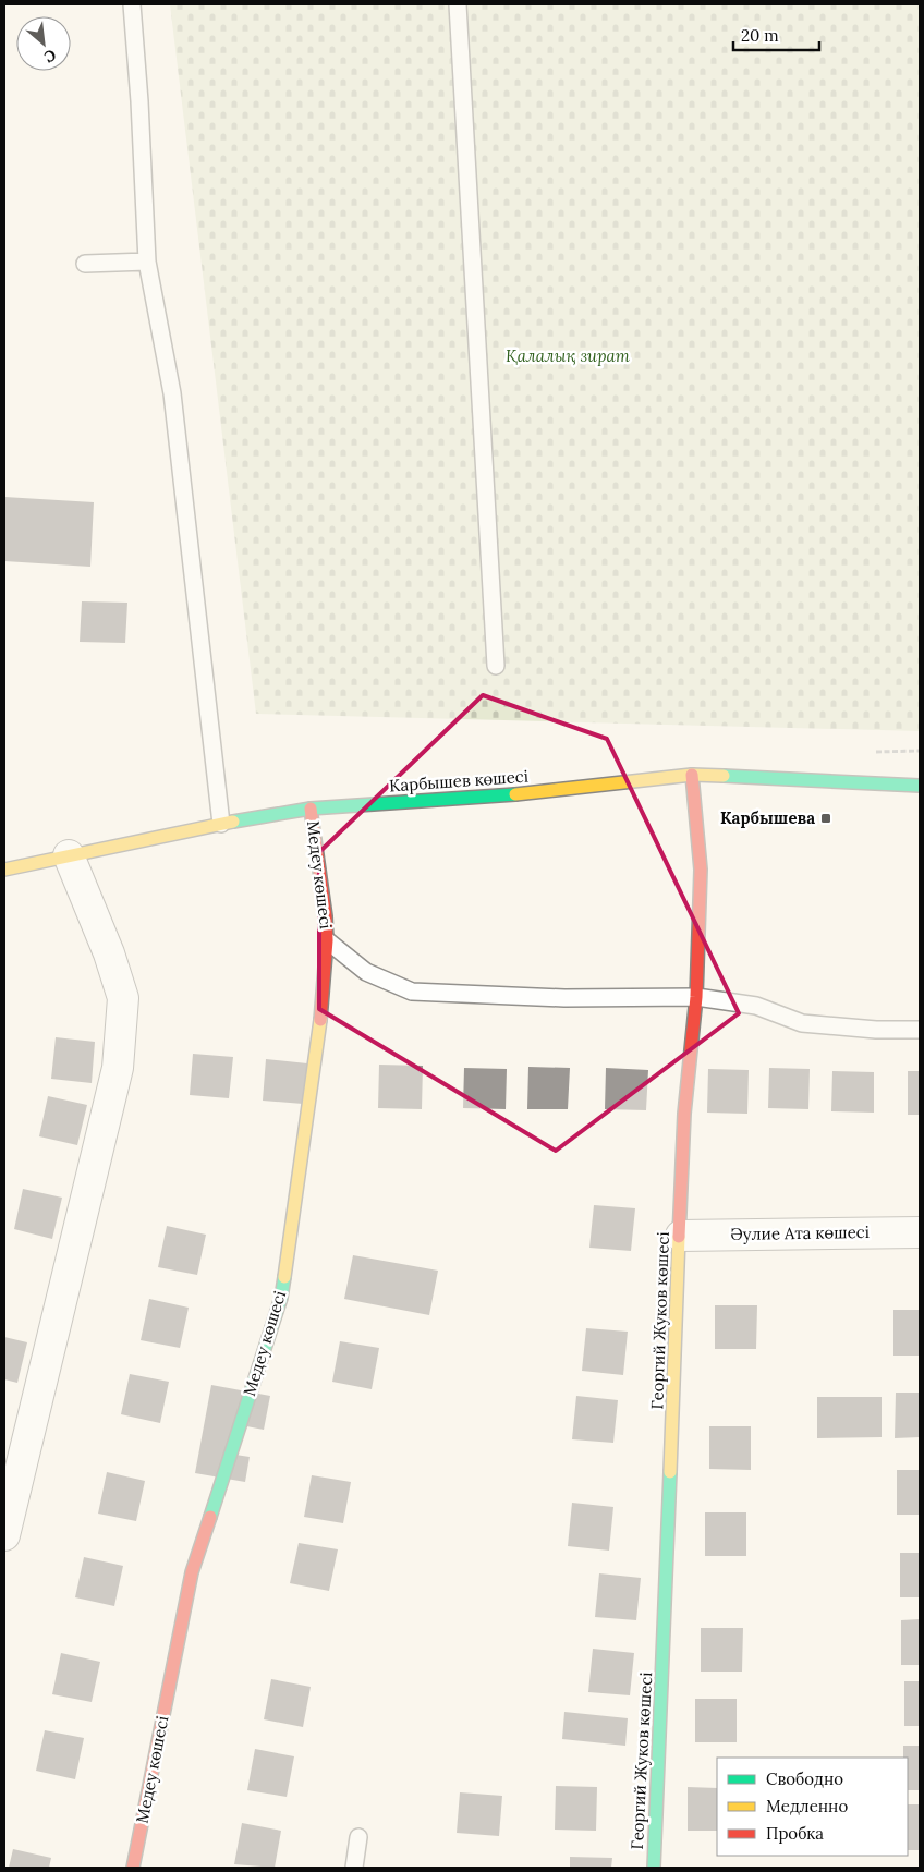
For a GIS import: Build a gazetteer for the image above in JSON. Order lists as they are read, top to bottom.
{
  "streets": {
    "street": [
      "Карбышев көшесі",
      "Медеу көшесі",
      "Әулие Ата көшесі",
      "Георгий Жуков көшесі"
    ]
  },
  "crossings": [
    ["Карбышев көшесі", "Медеу көшесі"],
    ["Карбышев көшесі", "Георгий Жуков көшесі"],
    ["Әулие Ата көшесі", "Георгий Жуков көшесі"]
  ],
  "parks": ["Қалалық зират"],
  "places": {
    "transit": ["Карбышева"]
  },
  "legend": ["Свободно", "Медленно", "Пробка"],
  "scale_bar": "20 m",
  "north": "bottom right"
}
